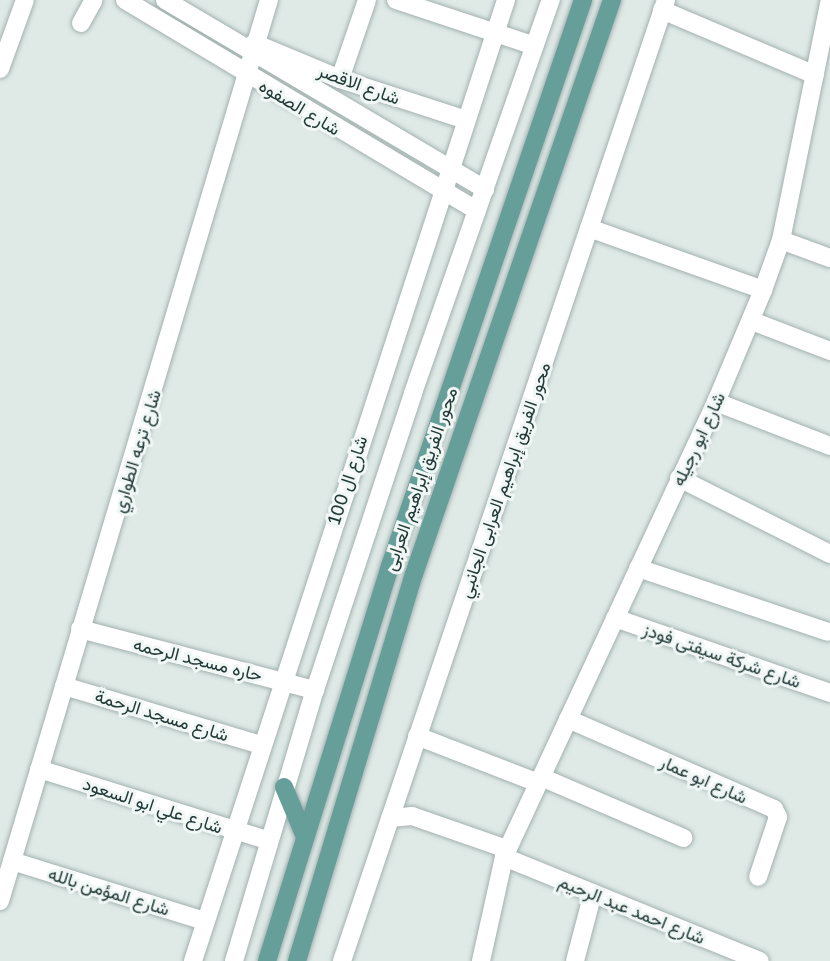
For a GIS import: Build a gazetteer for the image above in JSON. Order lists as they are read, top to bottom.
{
  "streets": {
    "main road": ["محور الفريق إبراهيم العرابى"],
    "street": [
      "شارع الاقصر",
      "شارع الصفوه",
      "شارع ابو رجيله",
      "شارع ترعه الطواري",
      "شارع ال 100",
      "محور الفريق إبراهيم العرابى الجانبي",
      "شارع شركة سيفتى فودز",
      "حاره مسجد الرحمه",
      "شارع مسجد الرحمة",
      "شارع ابو عمار",
      "شارع علي ابو السعود",
      "شارع المؤمن بالله",
      "شارع احمد عبد الرحيم"
    ]
  },
  "crossings": [
    ["شارع الاقصر", "شارع الصفوه"],
    ["شارع الاقصر", "شارع ترعه الطواري"],
    ["شارع الاقصر", "شارع ال 100"],
    ["شارع الصفوه", "شارع ترعه الطواري"],
    ["شارع الصفوه", "شارع ال 100"],
    ["شارع ابو رجيله", "شارع شركة سيفتى فودز"],
    ["شارع ابو رجيله", "شارع ابو عمار"],
    ["شارع ابو رجيله", "شارع احمد عبد الرحيم"],
    ["شارع ترعه الطواري", "حاره مسجد الرحمه"],
    ["شارع ترعه الطواري", "شارع مسجد الرحمة"],
    ["شارع ترعه الطواري", "شارع علي ابو السعود"],
    ["شارع ترعه الطواري", "شارع المؤمن بالله"],
    ["شارع ال 100", "حاره مسجد الرحمه"],
    ["شارع ال 100", "شارع مسجد الرحمة"],
    ["شارع ال 100", "شارع علي ابو السعود"],
    ["شارع ال 100", "شارع المؤمن بالله"],
    ["محور الفريق إبراهيم العرابى الجانبي", "شارع احمد عبد الرحيم"]
  ]
}
